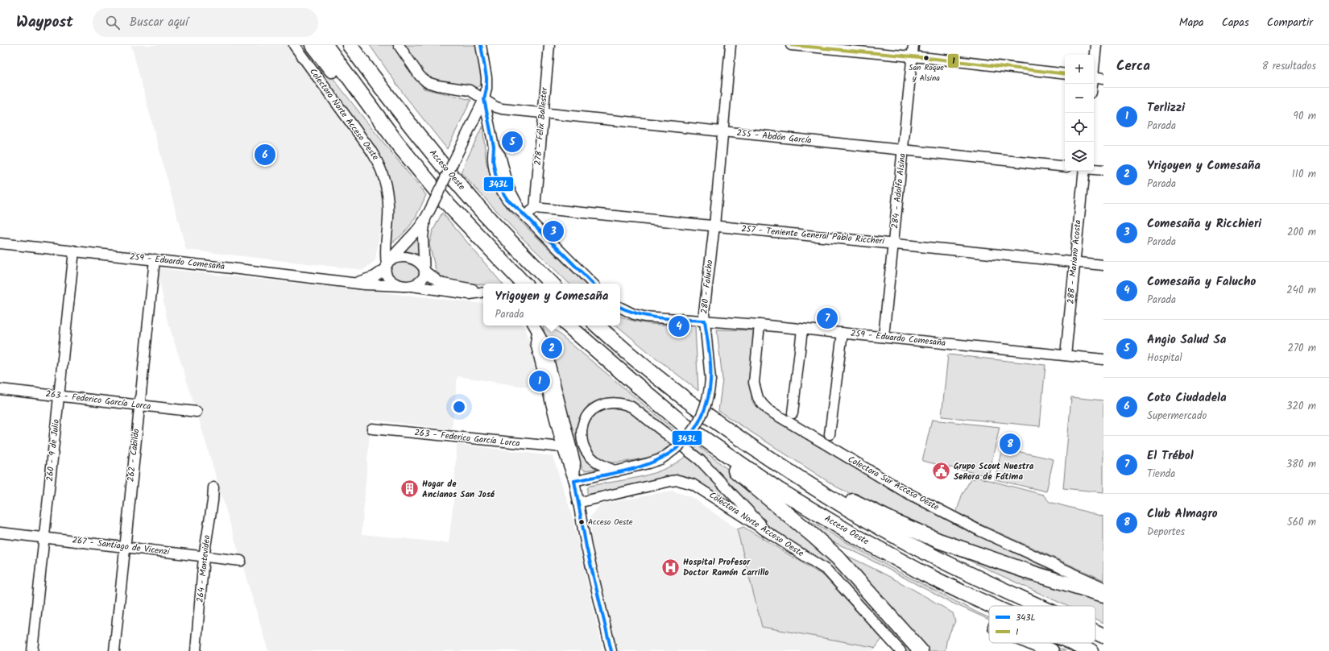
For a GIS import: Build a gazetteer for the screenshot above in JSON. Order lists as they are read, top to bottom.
{
  "streets": {
    "highway": ["Acceso Oeste"],
    "street": [
      "Colectora Norte Acceso Oeste",
      "278 - Félix Ballester",
      "255 - Abdón García",
      "284 - Adolfo Alsina",
      "257 - Teniente General Pablo Riccheri",
      "259 - Eduardo Comesaña",
      "288 - Mariano Acosta",
      "280 - Falucho",
      "263 - Federico García Lorca",
      "260 - 9 de Julio",
      "262 - Cabildo",
      "Colectora Sur Acceso Oeste",
      "267 - Santiago de Vicenzi",
      "264 - Montevideo"
    ]
  },
  "crossings": [
    ["Colectora Norte Acceso Oeste", "259 - Eduardo Comesaña"],
    ["278 - Félix Ballester", "255 - Abdón García"],
    ["278 - Félix Ballester", "257 - Teniente General Pablo Riccheri"],
    ["255 - Abdón García", "284 - Adolfo Alsina"],
    ["255 - Abdón García", "280 - Falucho"],
    ["284 - Adolfo Alsina", "257 - Teniente General Pablo Riccheri"],
    ["284 - Adolfo Alsina", "259 - Eduardo Comesaña"],
    ["257 - Teniente General Pablo Riccheri", "288 - Mariano Acosta"],
    ["257 - Teniente General Pablo Riccheri", "280 - Falucho"],
    ["259 - Eduardo Comesaña", "288 - Mariano Acosta"],
    ["259 - Eduardo Comesaña", "280 - Falucho"],
    ["259 - Eduardo Comesaña", "260 - 9 de Julio"],
    ["259 - Eduardo Comesaña", "262 - Cabildo"],
    ["259 - Eduardo Comesaña", "Colectora Sur Acceso Oeste"],
    ["263 - Federico García Lorca", "260 - 9 de Julio"],
    ["263 - Federico García Lorca", "262 - Cabildo"],
    ["260 - 9 de Julio", "267 - Santiago de Vicenzi"],
    ["262 - Cabildo", "267 - Santiago de Vicenzi"],
    ["267 - Santiago de Vicenzi", "264 - Montevideo"]
  ],
  "places": {
    "other": ["San Roque y Alsina", "Acceso Oeste"],
    "public building": ["Grupo Scout Nuestra Señora de Fátima"],
    "building": ["Hogar de Ancianos San José"],
    "hospital": ["Hospital Profesor Doctor Ramón Carrillo"]
  },
  "lines": ["transit line 343L", "transit line 1"],
  "legend": ["343L", "1"],
  "page": {
    "header": "Waypost",
    "search": "Buscar aquí",
    "nav": ["Mapa", "Capas", "Compartir"],
    "heading": ["Cerca", "8 resultados"],
    "map_buttons": ["+", "−"],
    "list": [
      {
        "mark": "1",
        "name": "Terlizzi",
        "note": "Parada",
        "value": "90 m"
      },
      {
        "mark": "2",
        "name": "Yrigoyen y Comesaña",
        "note": "Parada",
        "value": "110 m"
      },
      {
        "mark": "3",
        "name": "Comesaña y Ricchieri",
        "note": "Parada",
        "value": "200 m"
      },
      {
        "mark": "4",
        "name": "Comesaña y Falucho",
        "note": "Parada",
        "value": "240 m"
      },
      {
        "mark": "5",
        "name": "Angio Salud Sa",
        "note": "Hospital",
        "value": "270 m"
      },
      {
        "mark": "6",
        "name": "Coto Ciudadela",
        "note": "Supermercado",
        "value": "320 m"
      },
      {
        "mark": "7",
        "name": "El Trébol",
        "note": "Tienda",
        "value": "380 m"
      },
      {
        "mark": "8",
        "name": "Club Almagro",
        "note": "Deportes",
        "value": "560 m"
      }
    ],
    "pins": [
      "5",
      "6",
      "3",
      "7",
      "4",
      "2",
      "1",
      "8"
    ],
    "popup": ["Yrigoyen y Comesaña", "Parada"]
  }
}
